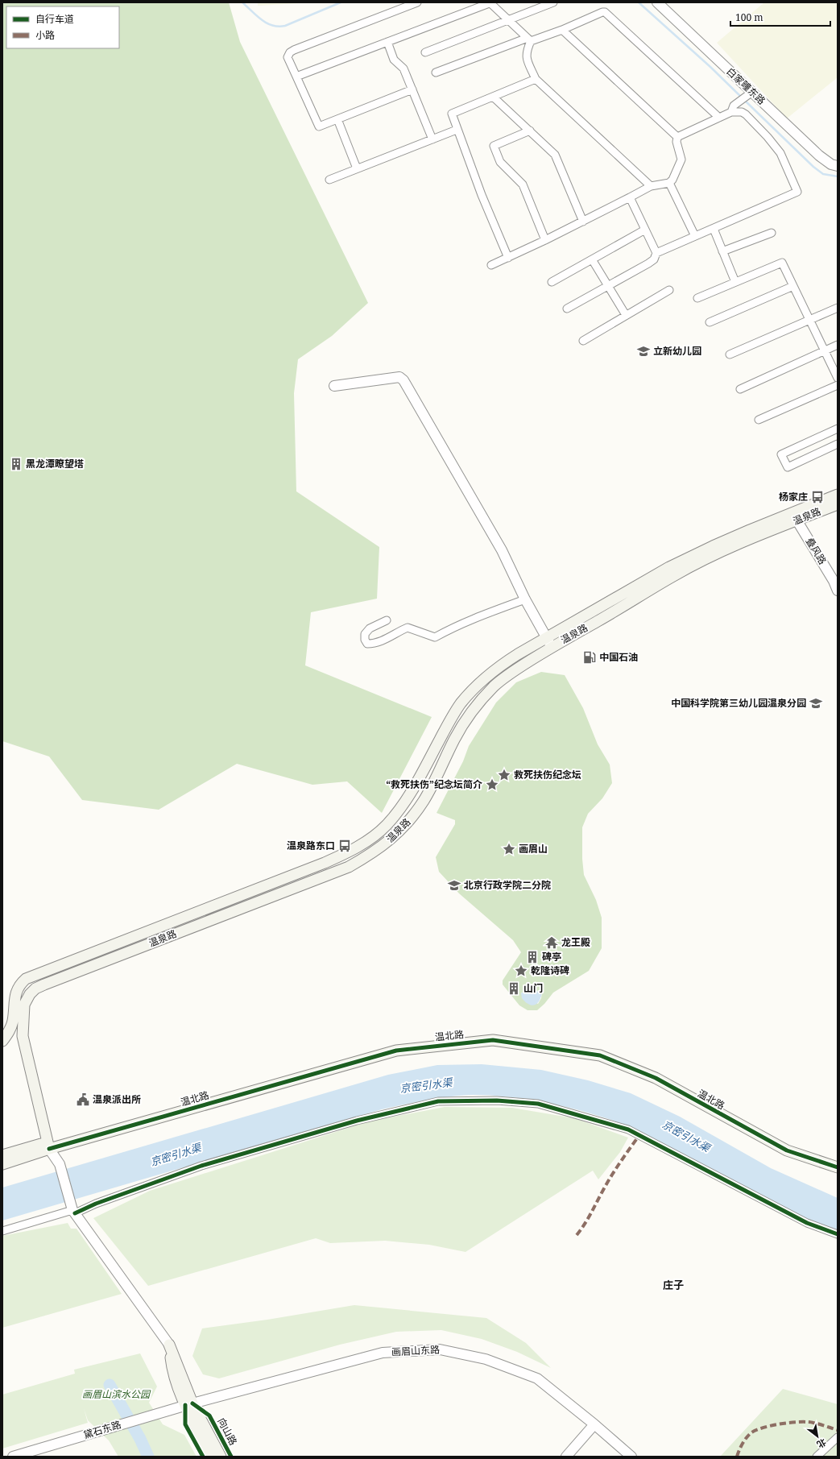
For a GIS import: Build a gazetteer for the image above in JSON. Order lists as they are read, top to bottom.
{
  "streets": {
    "main road": ["温泉路", "温北路", "向山路"],
    "street": [
      "白家疃东路",
      "叠风路",
      "画眉山东路",
      "黛石东路"
    ]
  },
  "crossings": [
    ["温泉路", "叠风路"],
    ["温泉路", "温北路"],
    ["温泉路", "向山路"],
    ["温北路", "向山路"],
    ["画眉山东路", "黛石东路"],
    ["画眉山东路", "向山路"],
    ["黛石东路", "向山路"]
  ],
  "districts": ["庄子"],
  "water": ["京密引水渠"],
  "parks": ["画眉山滨水公园"],
  "places": {
    "school or university": ["立新幼儿园", "中国科学院第三幼儿园温泉分园", "北京行政学院二分院"],
    "building": ["黑龙潭瞭望塔", "碑亭", "山门"],
    "bus stop": ["杨家庄", "温泉路东口"],
    "fuel station": ["中国石油"],
    "place": [
      "救死扶伤纪念坛",
      "“救死扶伤”纪念坛简介",
      "画眉山",
      "乾隆诗碑"
    ],
    "temple": ["龙王殿"],
    "public building": ["温泉派出所"]
  },
  "legend": ["自行车道", "小路"],
  "scale_bar": "100 m",
  "north": "bottom right"
}
